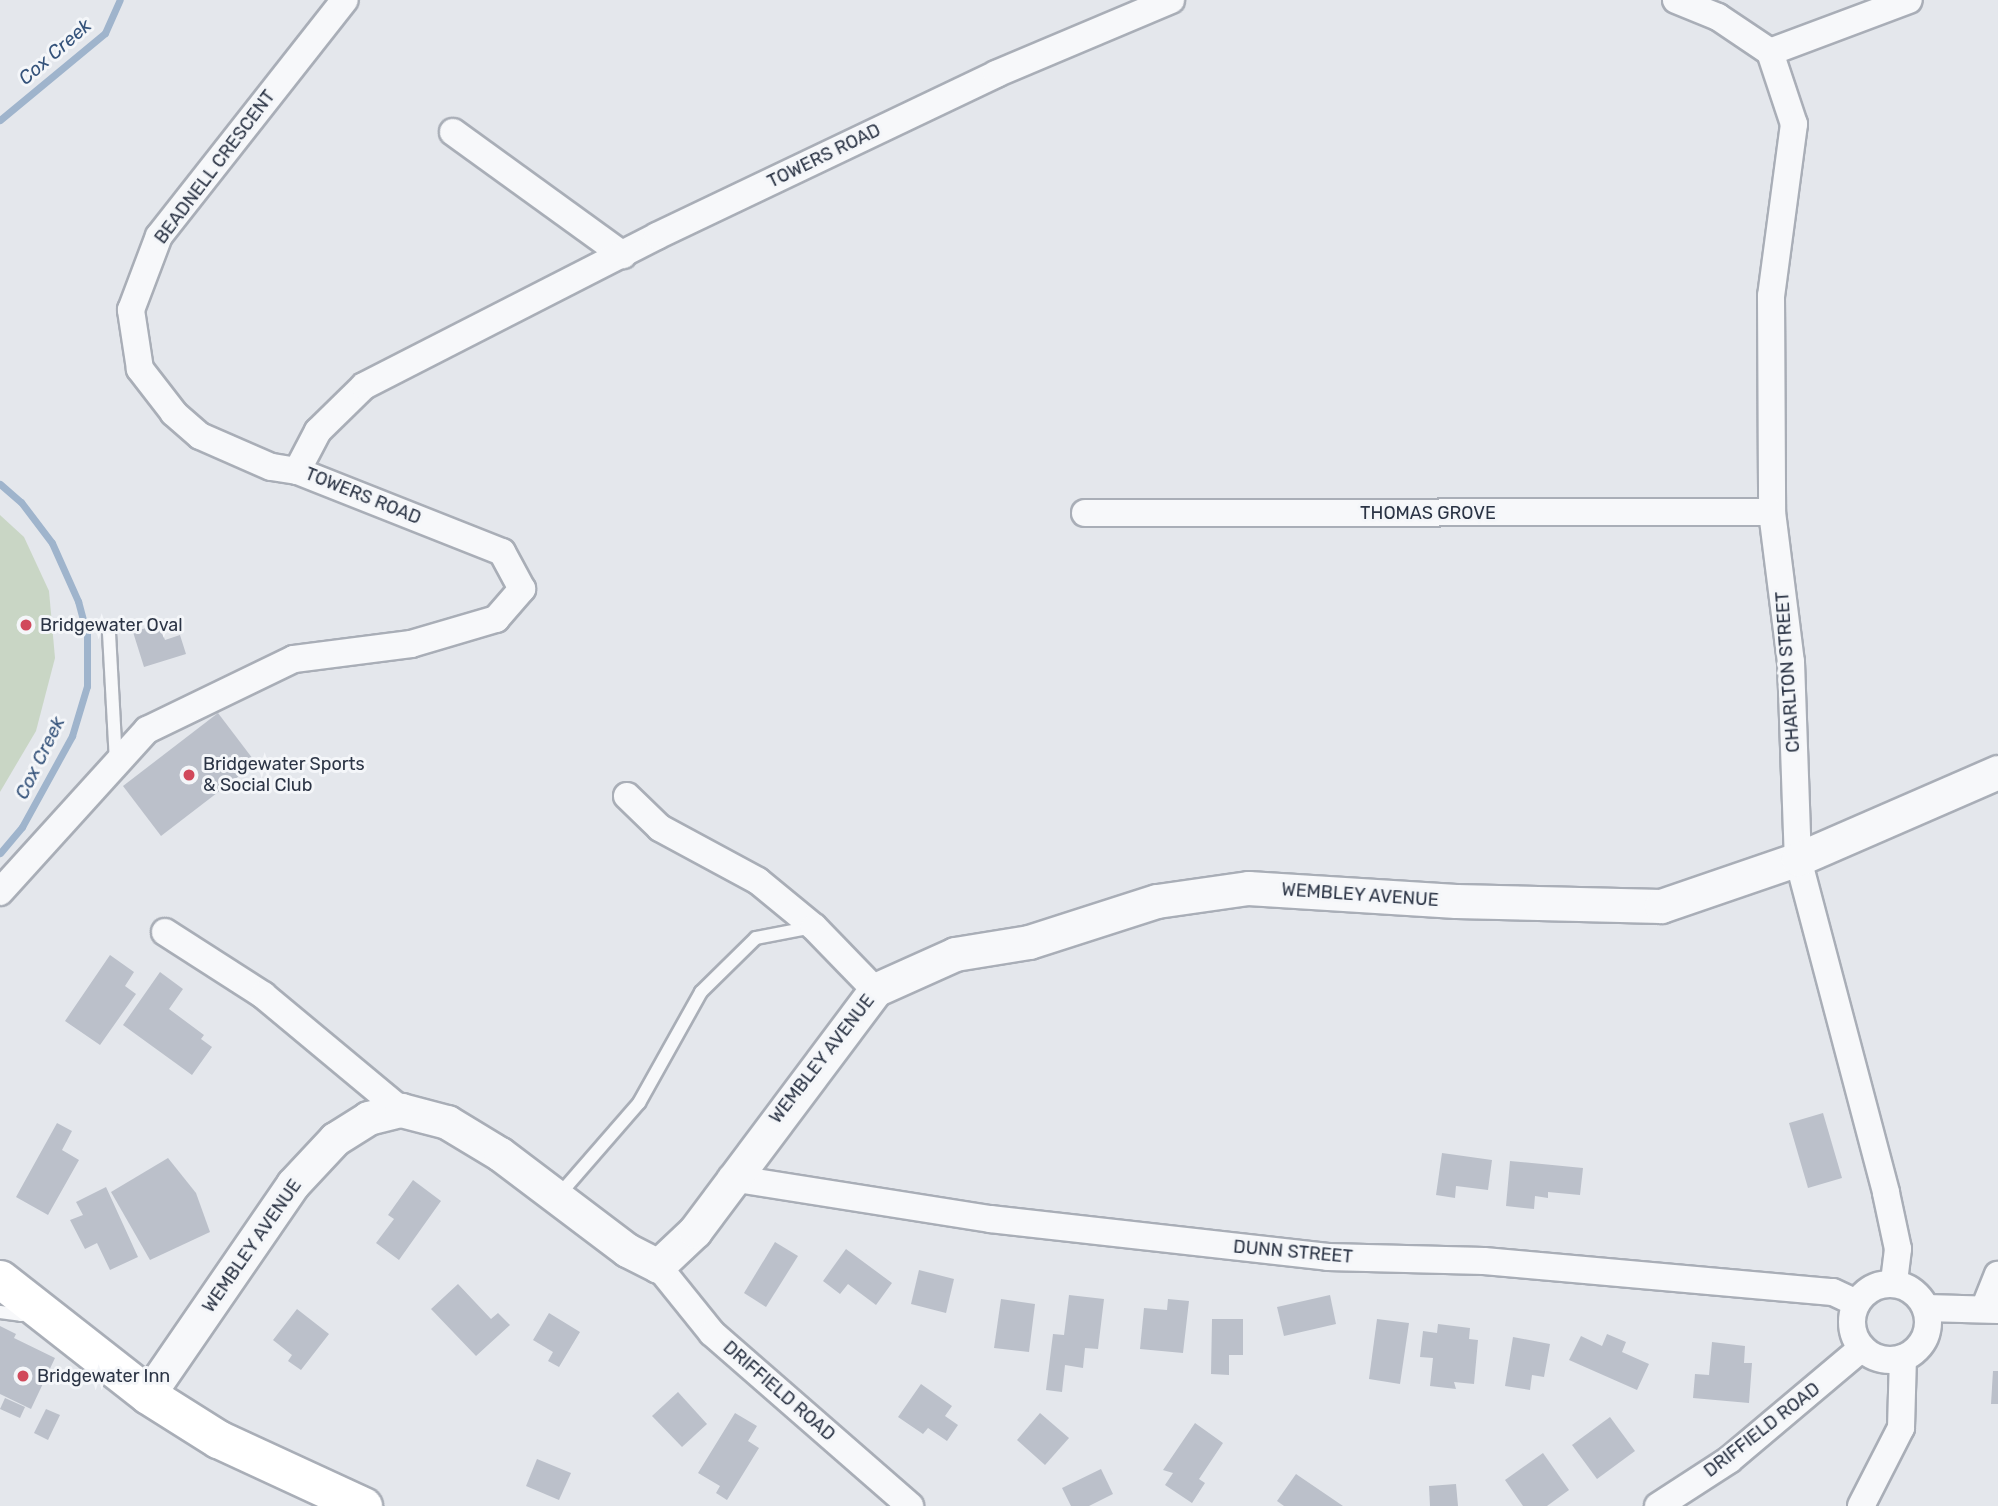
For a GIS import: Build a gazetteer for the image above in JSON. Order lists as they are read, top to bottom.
{
  "streets": {
    "street": [
      "TOWERS ROAD",
      "BEADNELL CRESCENT",
      "THOMAS GROVE",
      "CHARLTON STREET",
      "WEMBLEY AVENUE",
      "DUNN STREET",
      "DRIFFIELD ROAD"
    ]
  },
  "crossings": [
    ["TOWERS ROAD", "BEADNELL CRESCENT"],
    ["THOMAS GROVE", "CHARLTON STREET"],
    ["CHARLTON STREET", "WEMBLEY AVENUE"],
    ["CHARLTON STREET", "DUNN STREET"],
    ["CHARLTON STREET", "DRIFFIELD ROAD"],
    ["WEMBLEY AVENUE", "DUNN STREET"],
    ["WEMBLEY AVENUE", "DRIFFIELD ROAD"],
    ["DUNN STREET", "DRIFFIELD ROAD"]
  ],
  "water": ["Cox Creek"],
  "places": ["Bridgewater Oval", "Bridgewater Sports & Social Club", "Bridgewater Inn"]
}
